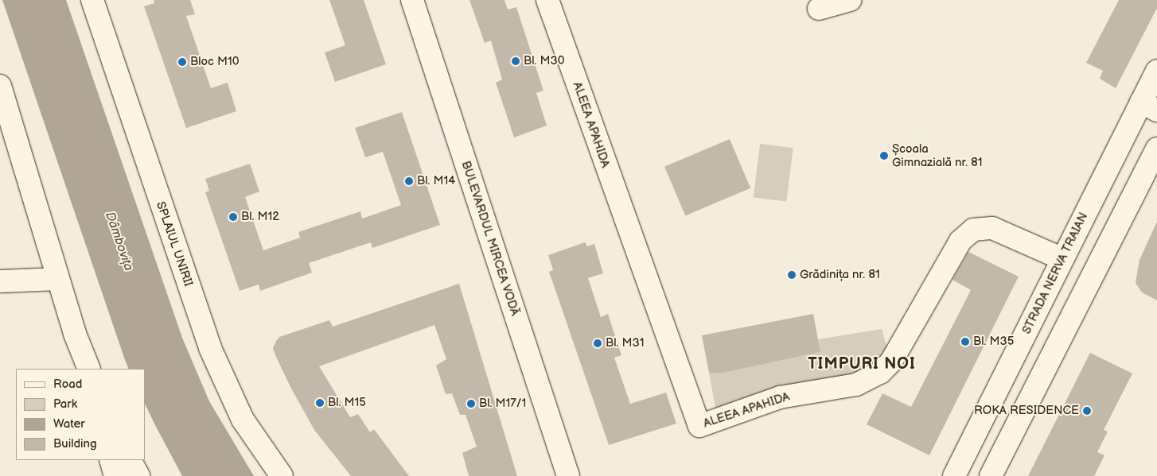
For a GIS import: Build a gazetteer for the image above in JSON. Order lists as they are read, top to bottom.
{
  "streets": {
    "main road": [
      "ALEEA APAHIDA",
      "BULEVARDUL MIRCEA VODĂ",
      "SPLAIUL UNIRII",
      "STRADA NERVA TRAIAN"
    ]
  },
  "crossings": [
    ["ALEEA APAHIDA", "STRADA NERVA TRAIAN"]
  ],
  "districts": ["TIMPURI NOI"],
  "water": ["Dâmbovița"],
  "places": [
    "Bl. M30",
    "Bloc M10",
    "Școala Gimnazială nr. 81",
    "Bl. M14",
    "Bl. M12",
    "Grădinița nr. 81",
    "Bl. M35",
    "Bl. M31",
    "Bl. M15",
    "Bl. M17/1",
    "ROKA RESIDENCE"
  ],
  "legend": [
    "Road",
    "Park",
    "Water",
    "Building"
  ]
}
